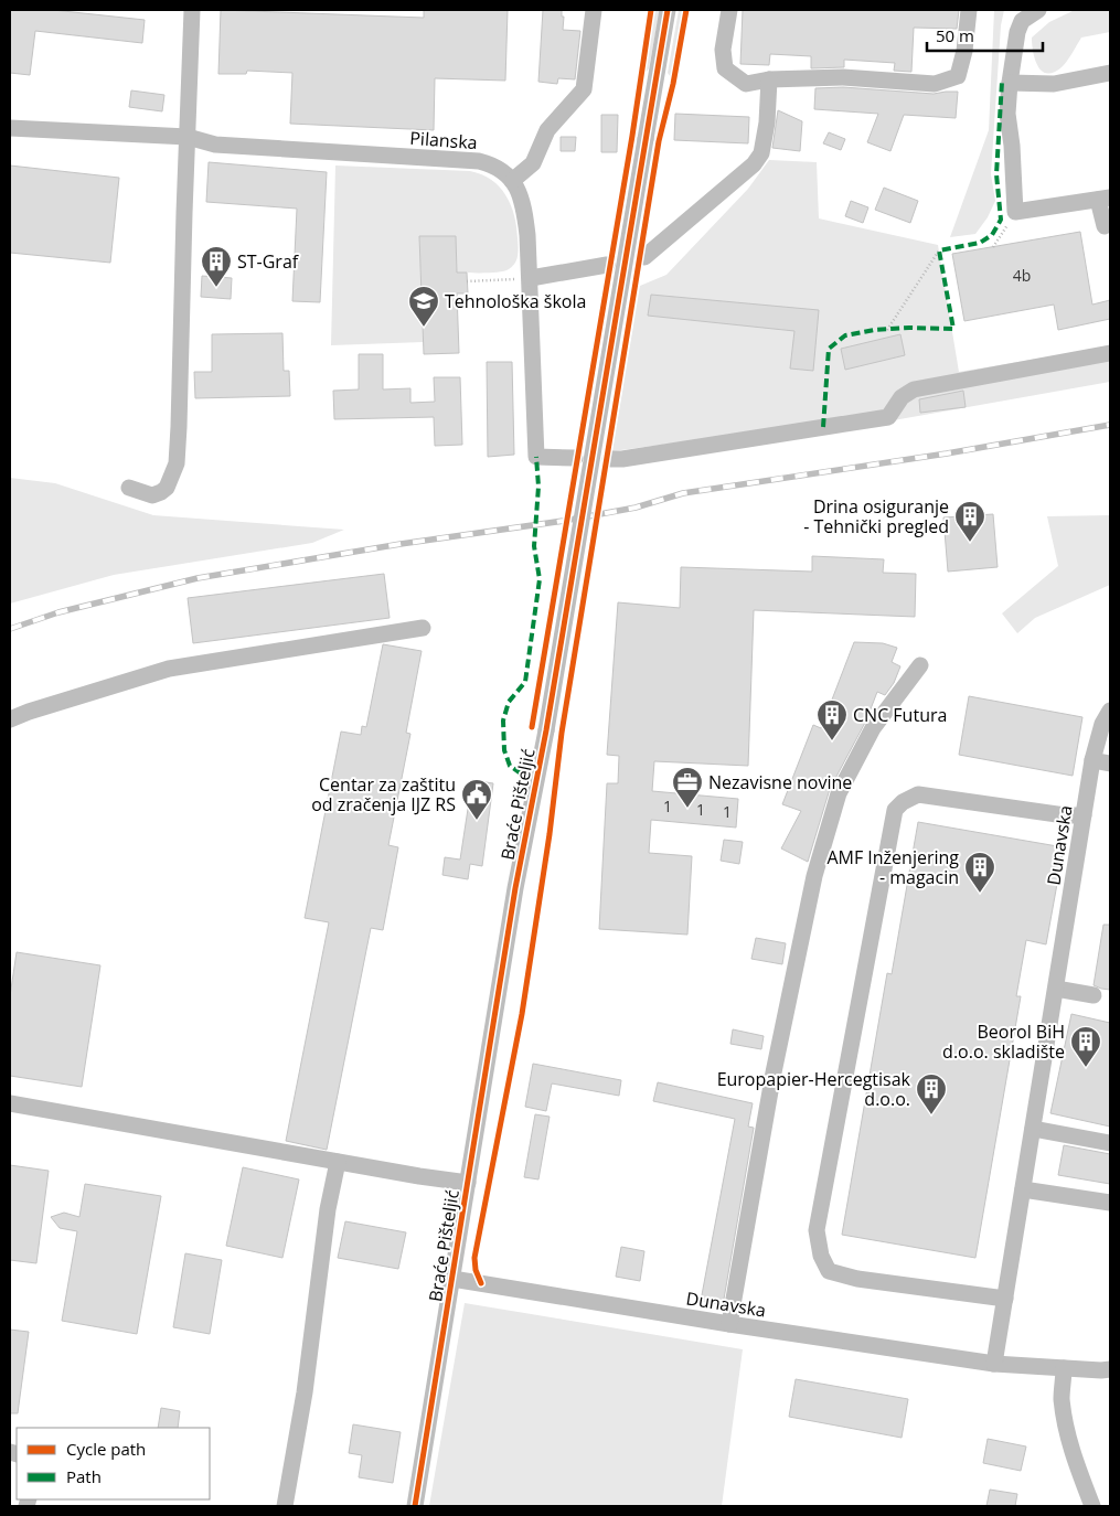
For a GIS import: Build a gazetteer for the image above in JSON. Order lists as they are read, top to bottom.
{
  "streets": {
    "street": ["Pilanska", "Braće Pišteljić", "Dunavska"]
  },
  "crossings": [
    ["Braće Pišteljić", "Dunavska"]
  ],
  "places": {
    "building": [
      "ST-Graf",
      "Drina osiguranje - Tehnički pregled",
      "CNC Futura",
      "AMF Inženjering - magacin",
      "Beorol BiH d.o.o. skladište",
      "Europapier-Hercegtisak d.o.o."
    ],
    "school or university": ["Tehnološka škola"],
    "office": ["Nezavisne novine"],
    "public building": ["Centar za zaštitu od zračenja IJZ RS"]
  },
  "house_numbers": [
    "4b",
    "1",
    "1",
    "1"
  ],
  "legend": ["Cycle path", "Path"],
  "scale_bar": "50 m"
}
